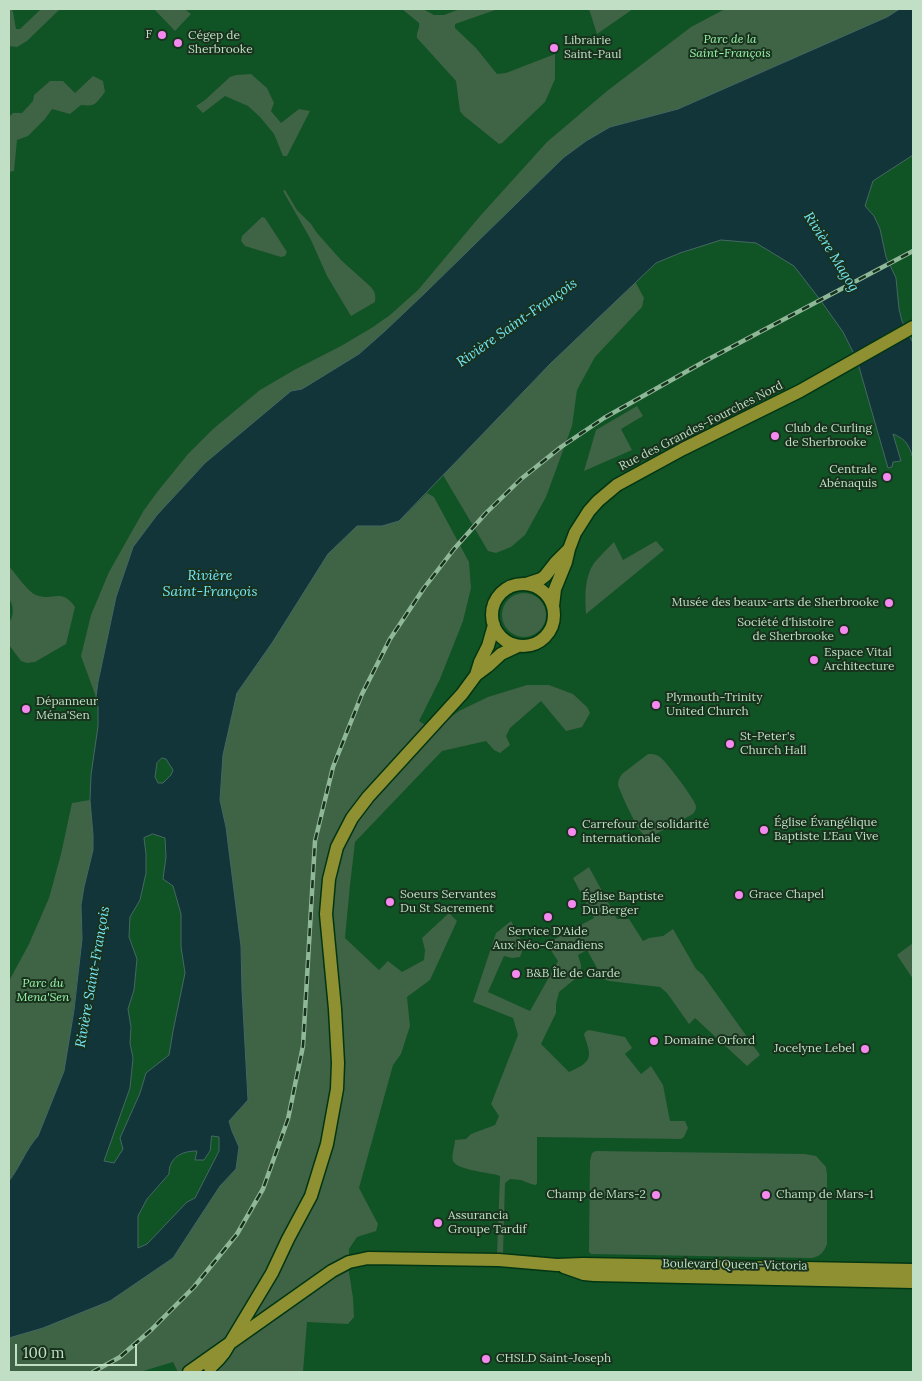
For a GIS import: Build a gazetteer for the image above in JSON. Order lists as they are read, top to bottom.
{
  "streets": {
    "main road": ["Rue des Grandes-Fourches Nord", "Boulevard Queen-Victoria"]
  },
  "water": ["Rivière Magog", "Rivière Saint-François"],
  "parks": ["Parc de la Saint-François", "Parc du Mena'Sen"],
  "places": [
    "F",
    "Cégep de Sherbrooke",
    "Librairie Saint-Paul",
    "Club de Curling de Sherbrooke",
    "Centrale Abénaquis",
    "Musée des beaux-arts de Sherbrooke",
    "Société d'histoire de Sherbrooke",
    "Espace Vital Architecture",
    "Plymouth-Trinity United Church",
    "Dépanneur Ména'Sen",
    "St-Peter's Church Hall",
    "Église Évangélique Baptiste L'Eau Vive",
    "Carrefour de solidarité internationale",
    "Grace Chapel",
    "Soeurs Servantes Du St Sacrement",
    "Église Baptiste Du Berger",
    "Service D'Aide Aux Néo-Canadiens",
    "B&B Île de Garde",
    "Domaine Orford",
    "Jocelyne Lebel",
    "Champ de Mars-2",
    "Champ de Mars-1",
    "Assurancia Groupe Tardif",
    "CHSLD Saint-Joseph"
  ],
  "scale_bar": "100 m"
}
